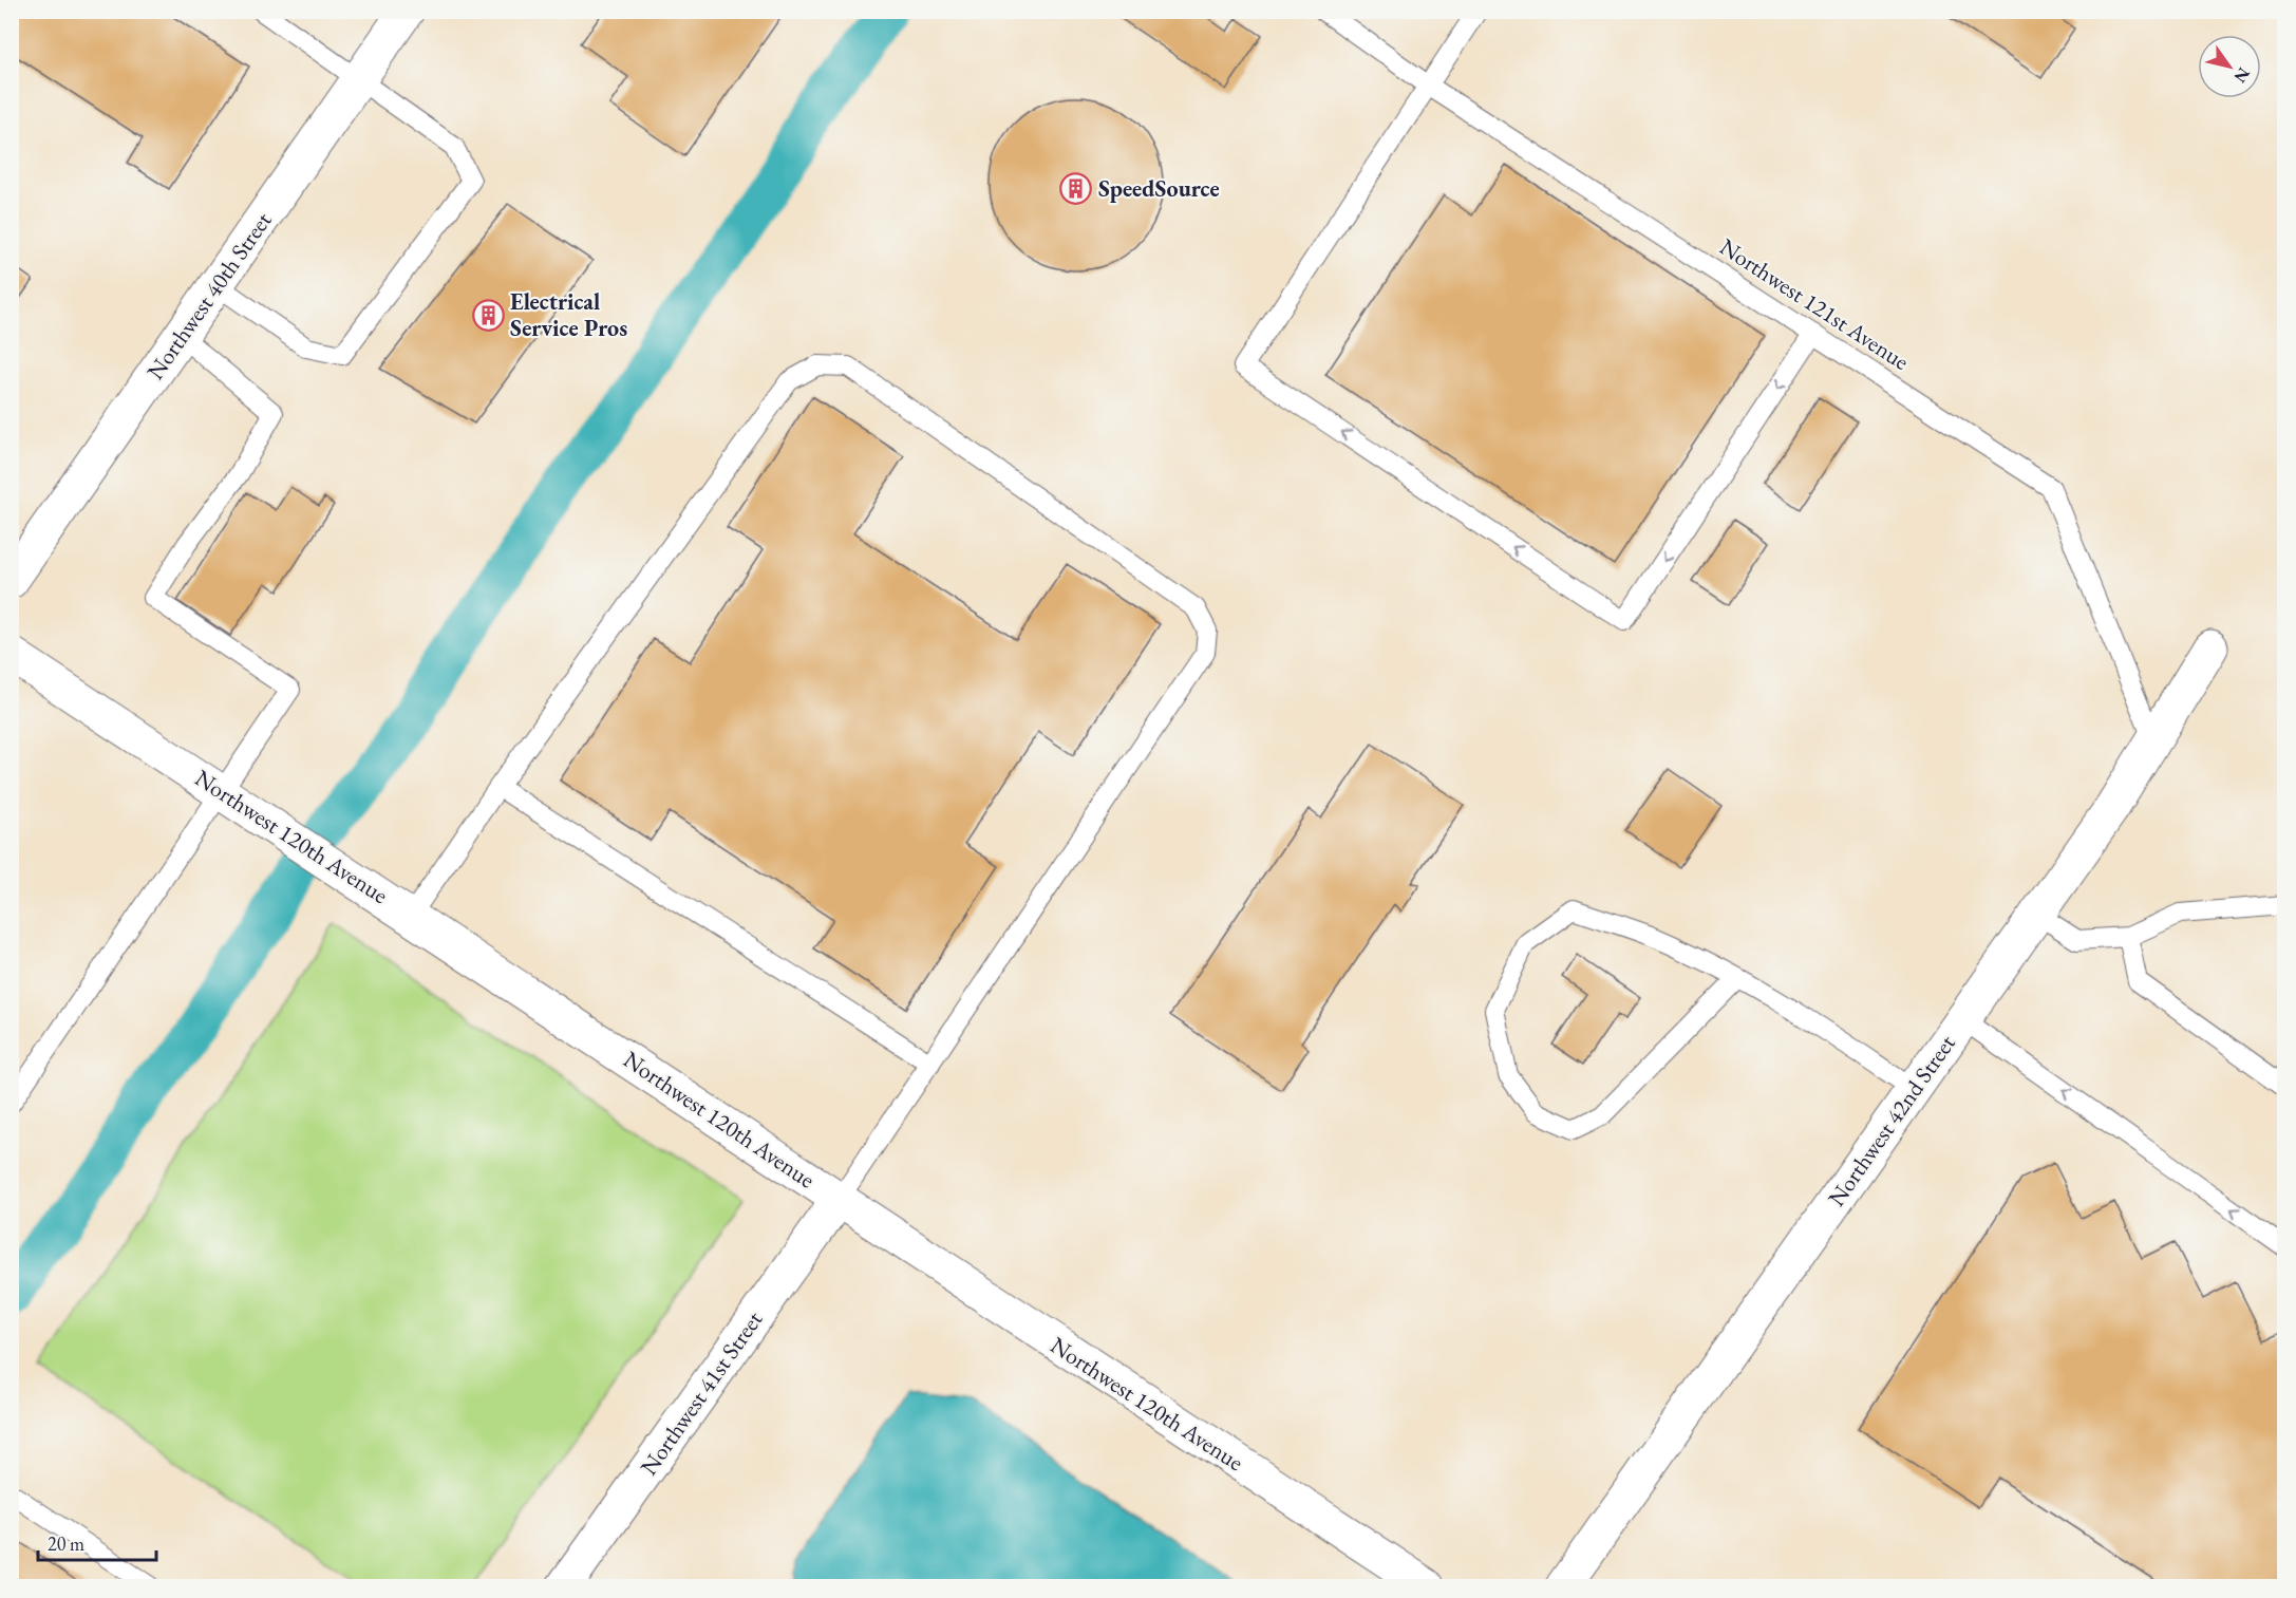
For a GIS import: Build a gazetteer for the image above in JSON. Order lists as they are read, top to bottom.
{
  "streets": {
    "street": [
      "Northwest 40th Street",
      "Northwest 120th Avenue",
      "Northwest 42nd Street",
      "Northwest 41st Street"
    ],
    "lane": ["Northwest 121st Avenue"]
  },
  "crossings": [
    ["Northwest 121st Avenue", "Northwest 42nd Street"],
    ["Northwest 120th Avenue", "Northwest 41st Street"]
  ],
  "places": {
    "building": ["SpeedSource", "Electrical Service Pros"]
  },
  "scale_bar": "20 m",
  "north": "bottom right"
}
